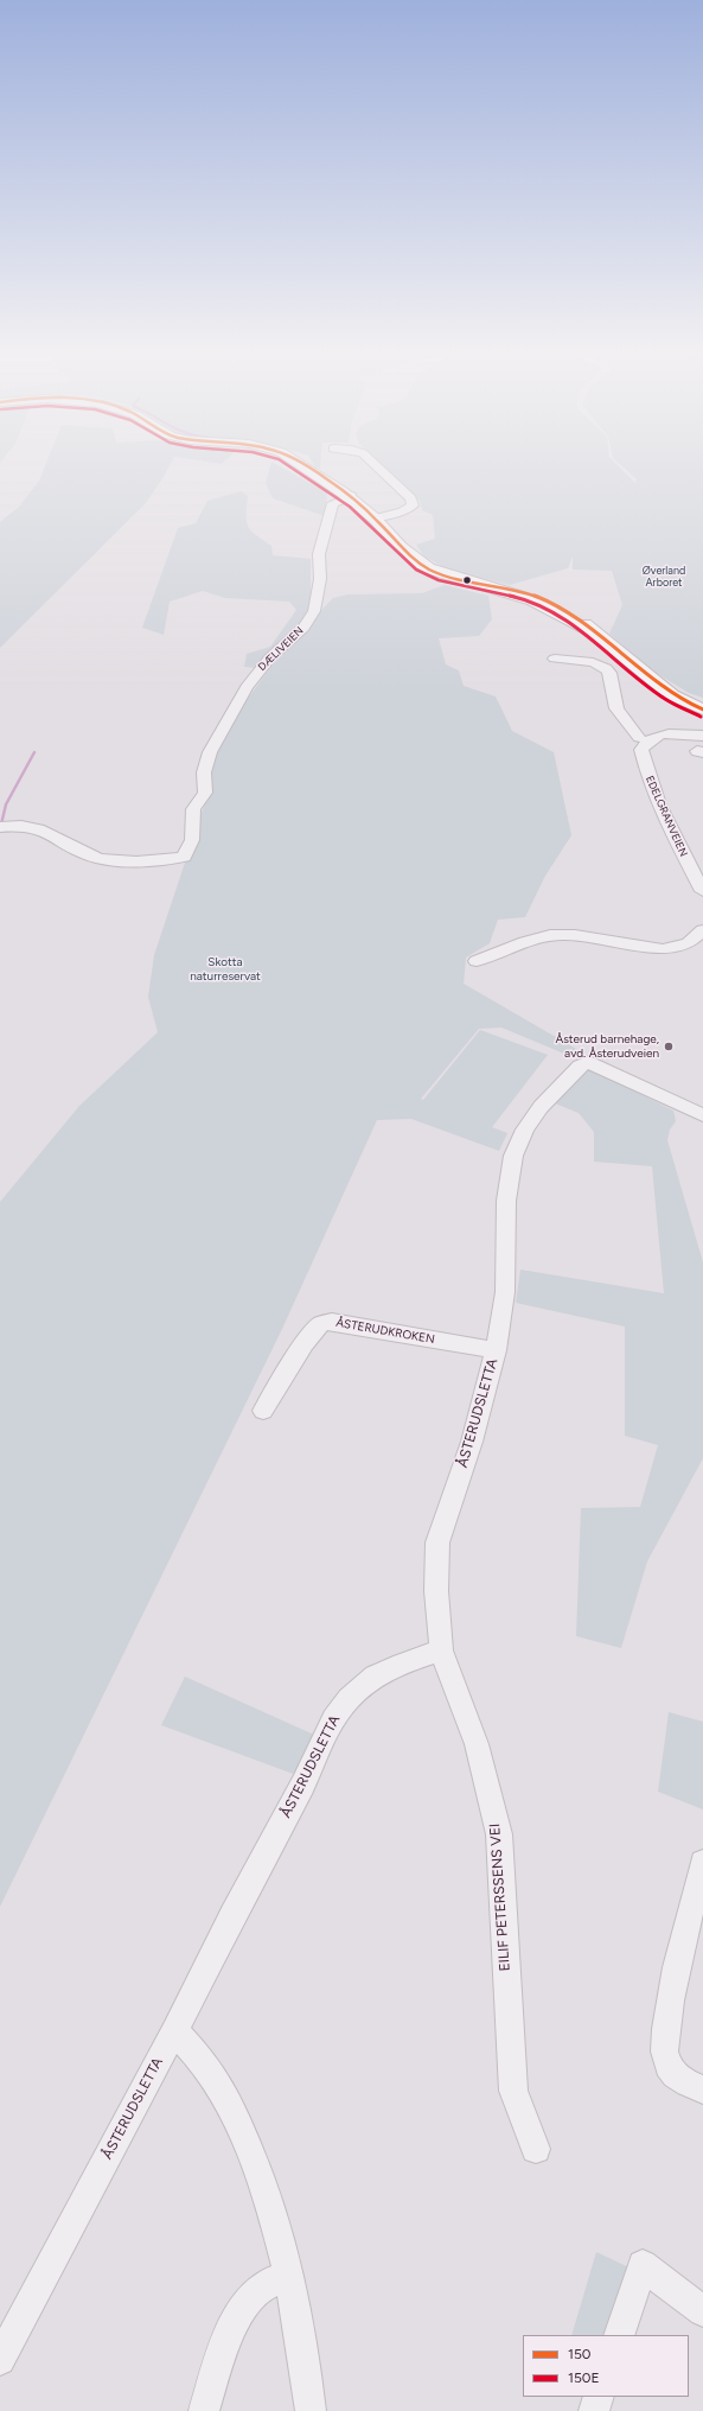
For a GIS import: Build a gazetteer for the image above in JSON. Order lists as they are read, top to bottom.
{
  "streets": {
    "street": [
      "DÆLIVEIEN",
      "EDELGRANVEIEN",
      "ÅSTERUDKROKEN",
      "ÅSTERUDSLETTA",
      "EILIF PETERSSENS VEI"
    ]
  },
  "crossings": [
    ["ÅSTERUDKROKEN", "ÅSTERUDSLETTA"],
    ["ÅSTERUDSLETTA", "EILIF PETERSSENS VEI"]
  ],
  "parks": ["Øverland Arboret", "Skotta naturreservat"],
  "places": ["Åsterud barnehage, avd. Åsterudveien"],
  "lines": ["transit line 150", "transit line 150E"],
  "legend": ["150", "150E"]
}
